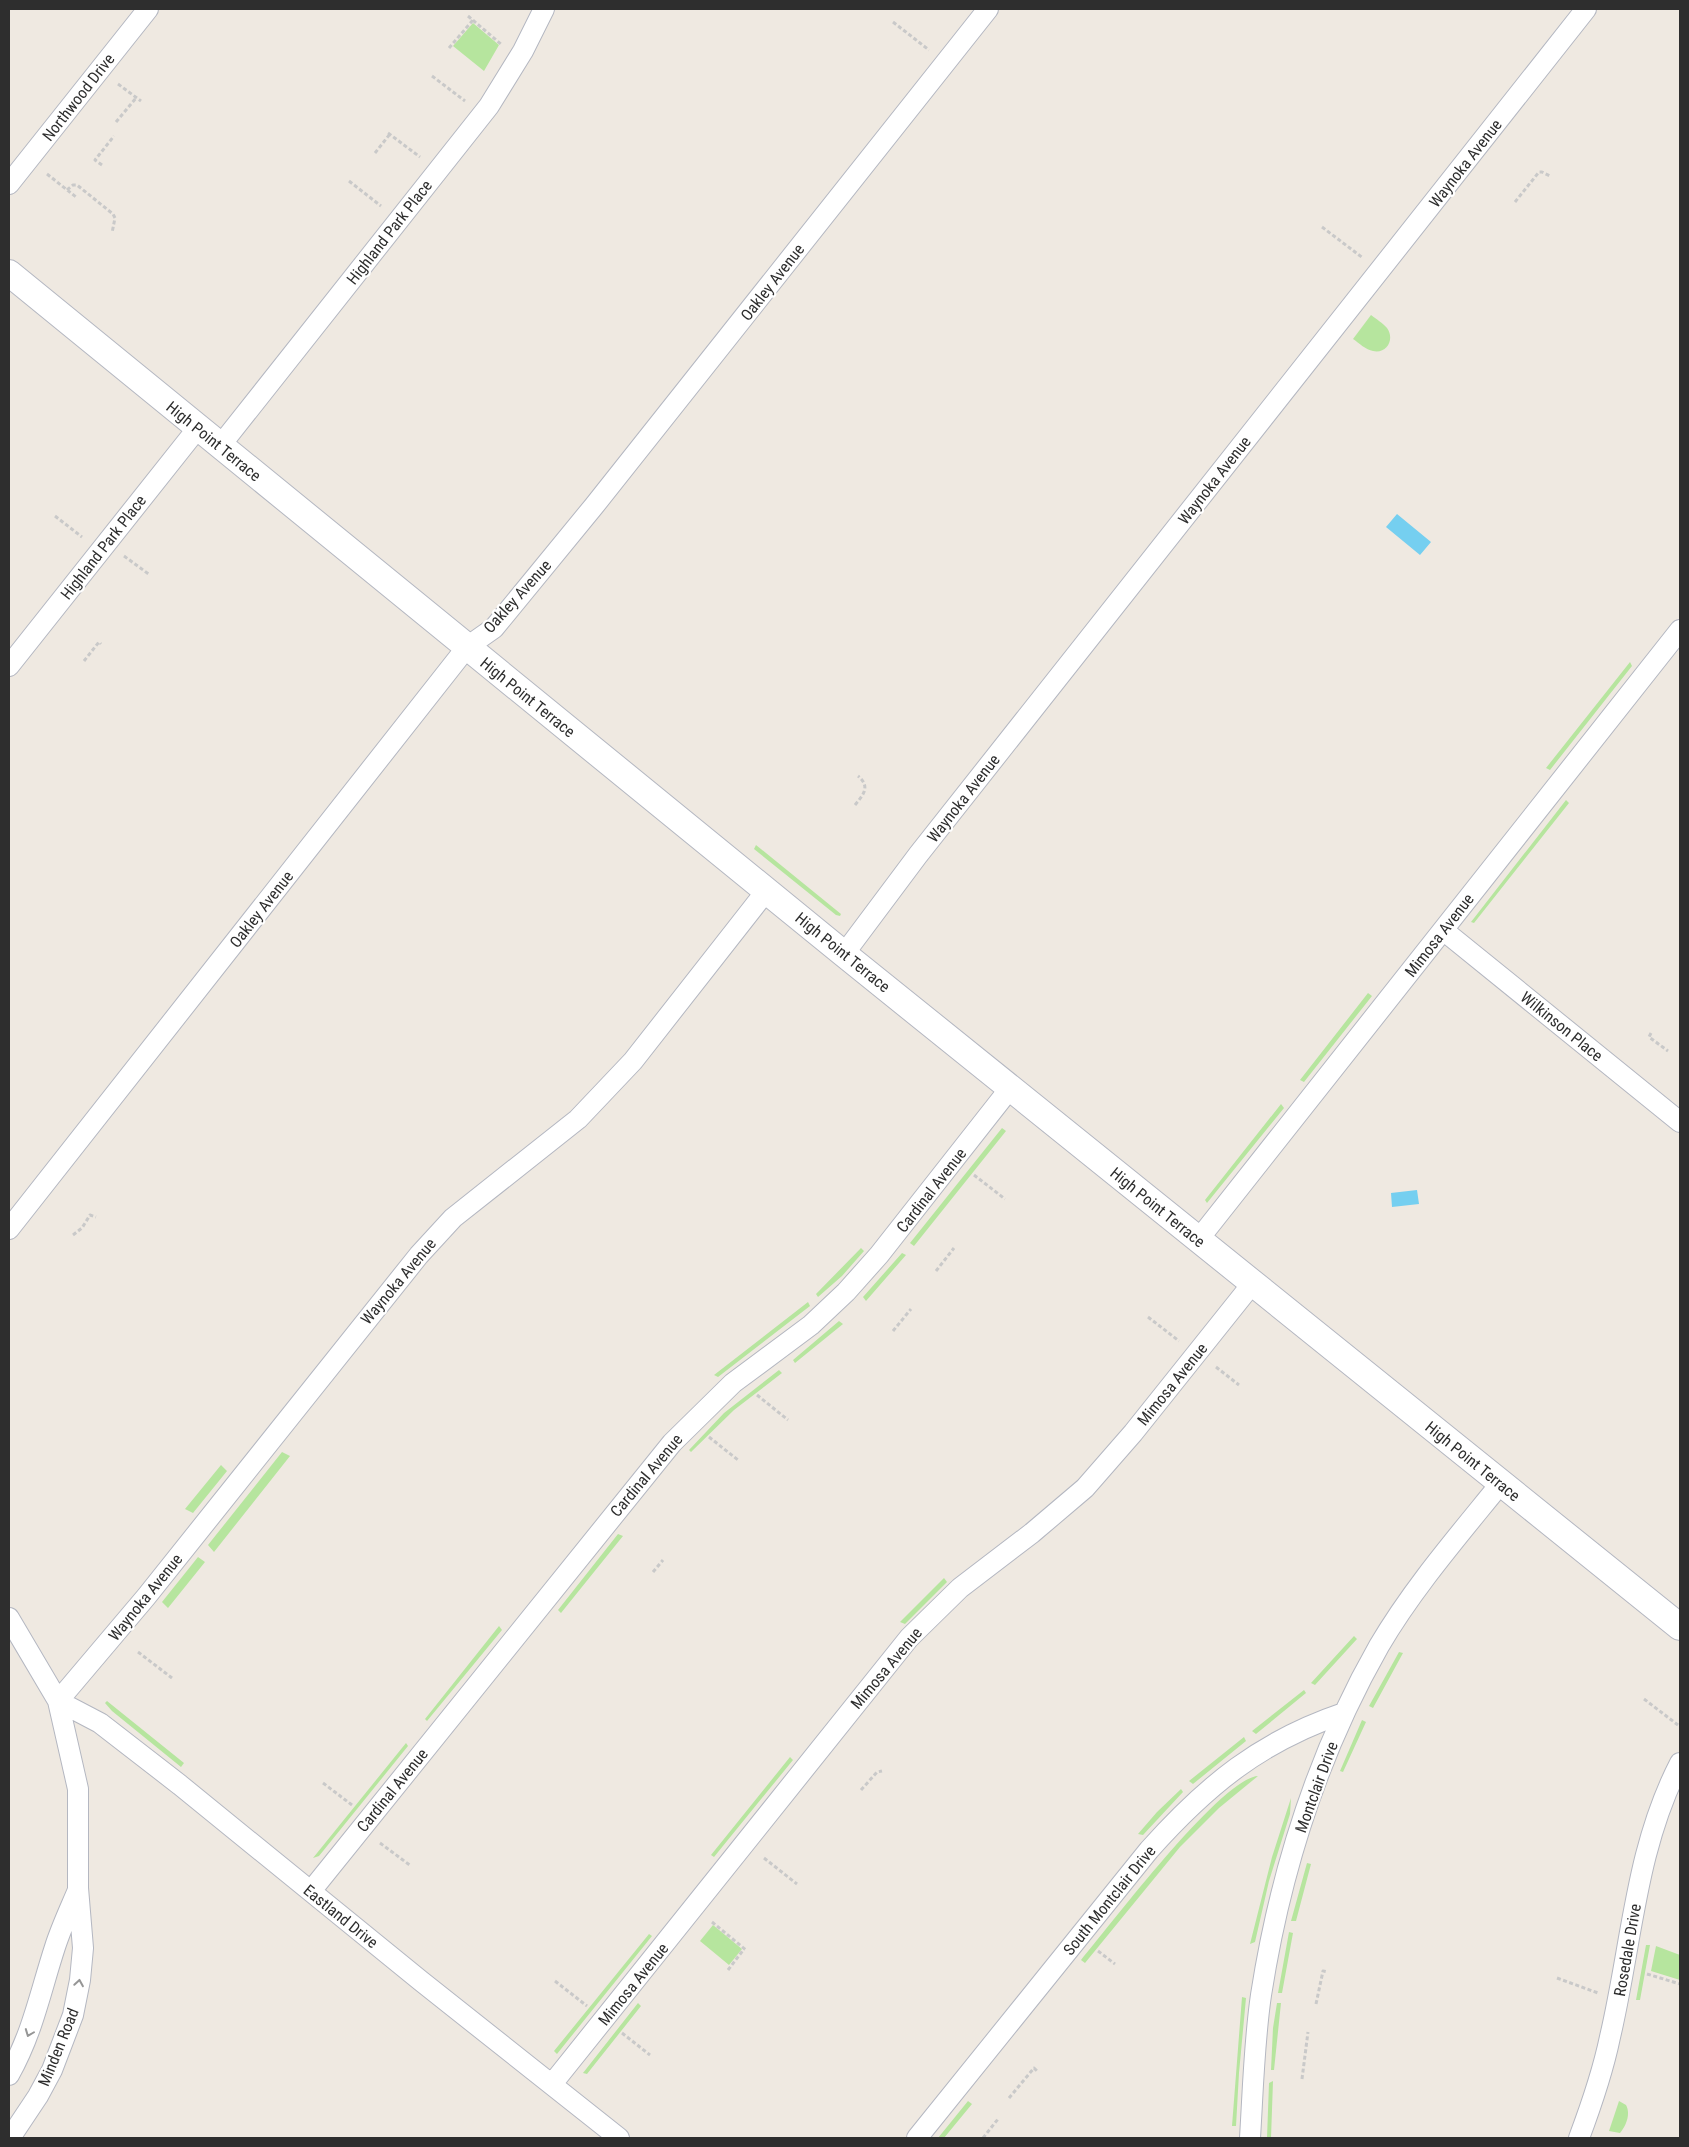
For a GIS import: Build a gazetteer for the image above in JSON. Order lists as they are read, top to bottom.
{
  "streets": {
    "street": [
      "Northwood Drive",
      "Waynoka Avenue",
      "Highland Park Place",
      "Oakley Avenue",
      "High Point Terrace",
      "Mimosa Avenue",
      "Wilkinson Place",
      "Cardinal Avenue",
      "Montclair Drive",
      "South Montclair Drive",
      "Eastland Drive",
      "Rosedale Drive",
      "Minden Road"
    ]
  },
  "crossings": [
    ["Waynoka Avenue", "High Point Terrace"],
    ["Waynoka Avenue", "Eastland Drive"],
    ["Waynoka Avenue", "Minden Road"],
    ["Highland Park Place", "High Point Terrace"],
    ["Oakley Avenue", "High Point Terrace"],
    ["High Point Terrace", "Mimosa Avenue"],
    ["High Point Terrace", "Cardinal Avenue"],
    ["High Point Terrace", "Montclair Drive"],
    ["Mimosa Avenue", "Wilkinson Place"],
    ["Mimosa Avenue", "Eastland Drive"],
    ["Cardinal Avenue", "Eastland Drive"],
    ["Montclair Drive", "South Montclair Drive"],
    ["Eastland Drive", "Minden Road"]
  ]
}
